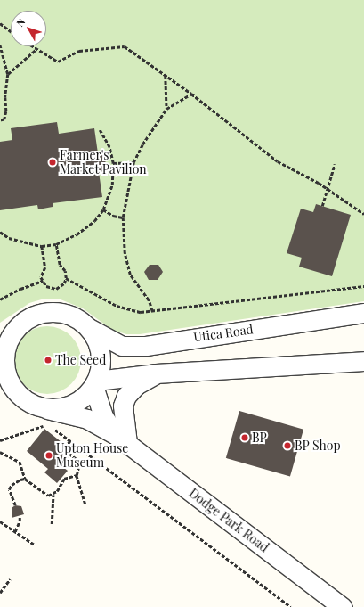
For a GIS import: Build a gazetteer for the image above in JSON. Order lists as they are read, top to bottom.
{
  "streets": {
    "street": ["Utica Road", "Dodge Park Road"]
  },
  "crossings": [
    ["Utica Road", "Dodge Park Road"]
  ],
  "places": [
    "Farmer's Market Pavilion",
    "The Seed",
    "BP",
    "BP Shop",
    "Upton House Museum"
  ],
  "north": "top left"
}
